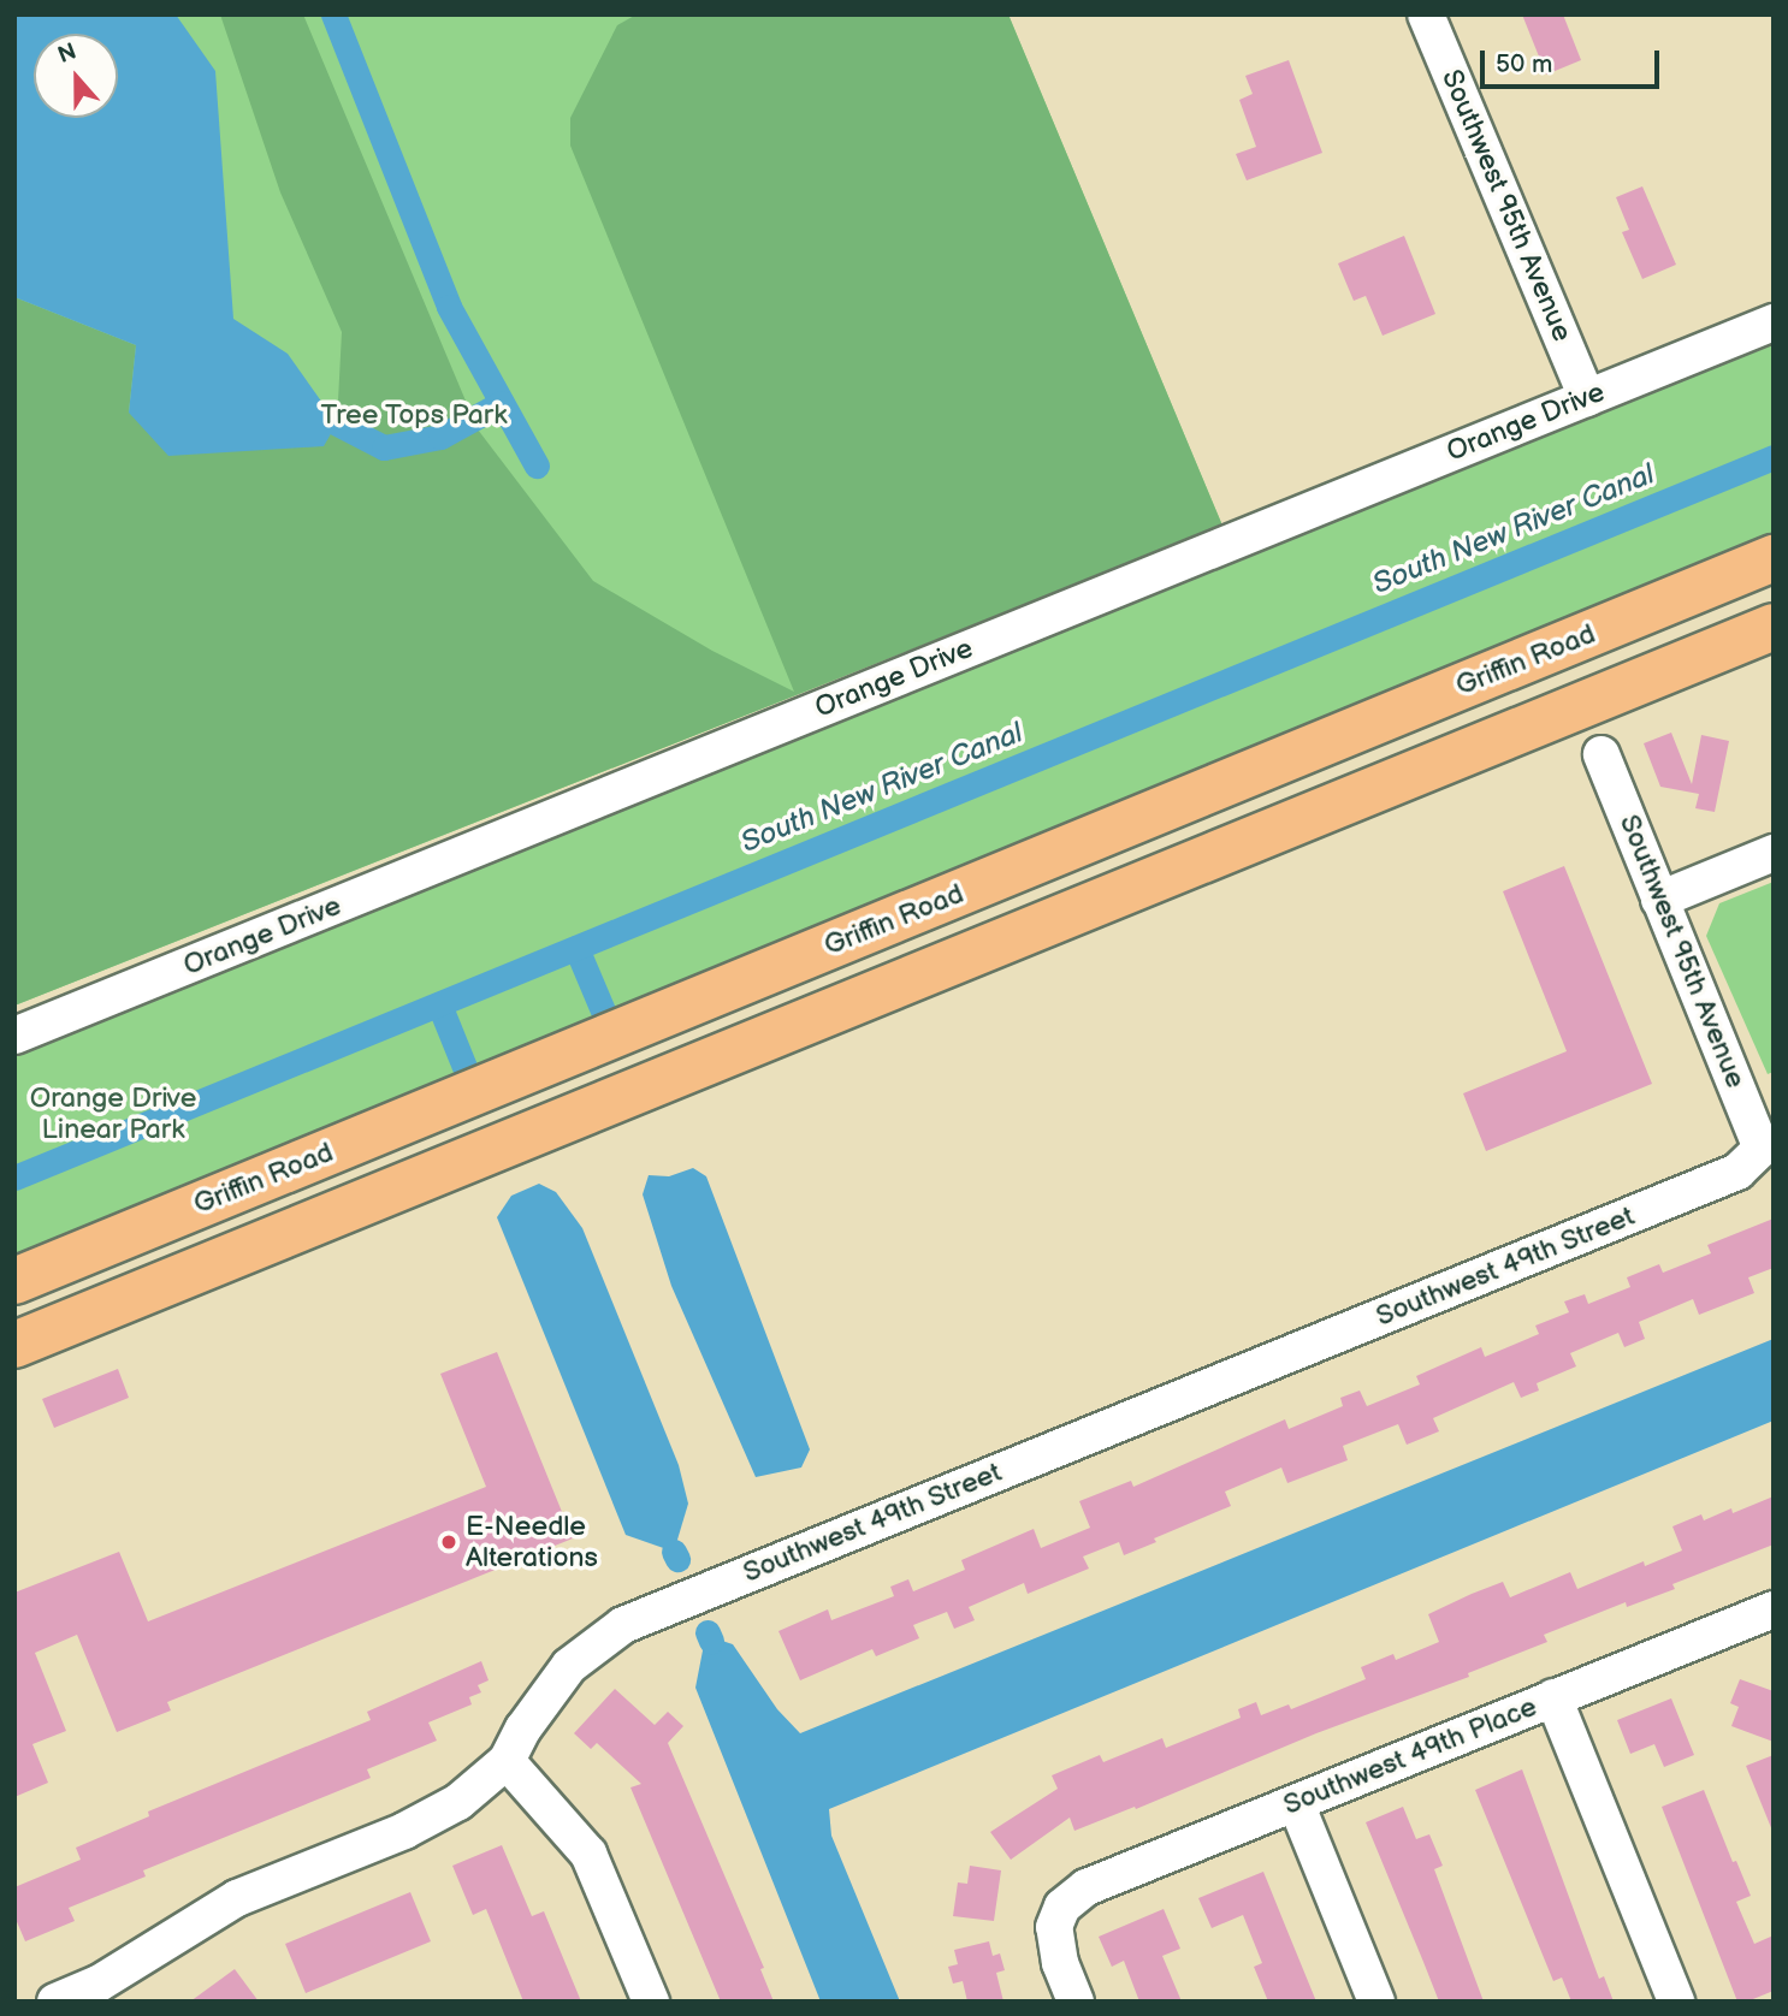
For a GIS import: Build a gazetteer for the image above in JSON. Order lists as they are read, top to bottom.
{
  "streets": {
    "main road": ["Griffin Road"],
    "street": [
      "Southwest 95th Avenue",
      "Orange Drive",
      "Southwest 49th Street",
      "Southwest 49th Place"
    ]
  },
  "crossings": [
    ["Southwest 95th Avenue", "Orange Drive"],
    ["Southwest 95th Avenue", "Southwest 49th Street"]
  ],
  "water": ["South New River Canal"],
  "parks": ["Tree Tops Park", "Orange Drive Linear Park"],
  "places": ["E-Needle Alterations"],
  "scale_bar": "50 m",
  "north": "top"
}
